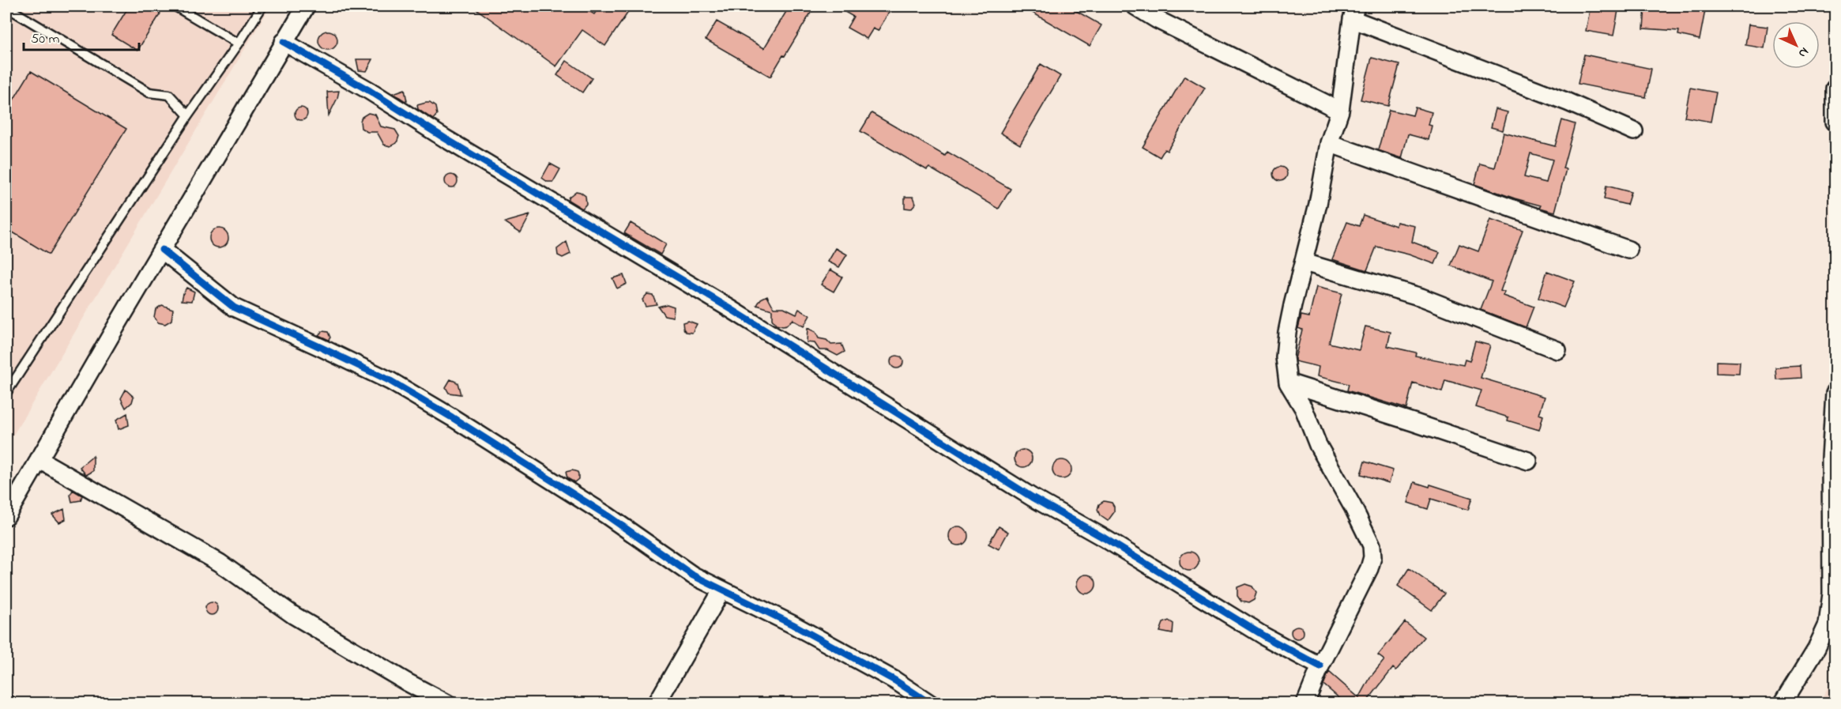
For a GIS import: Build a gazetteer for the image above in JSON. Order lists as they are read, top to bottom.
{
  "scale_bar": "50 m",
  "north": "bottom right"
}
